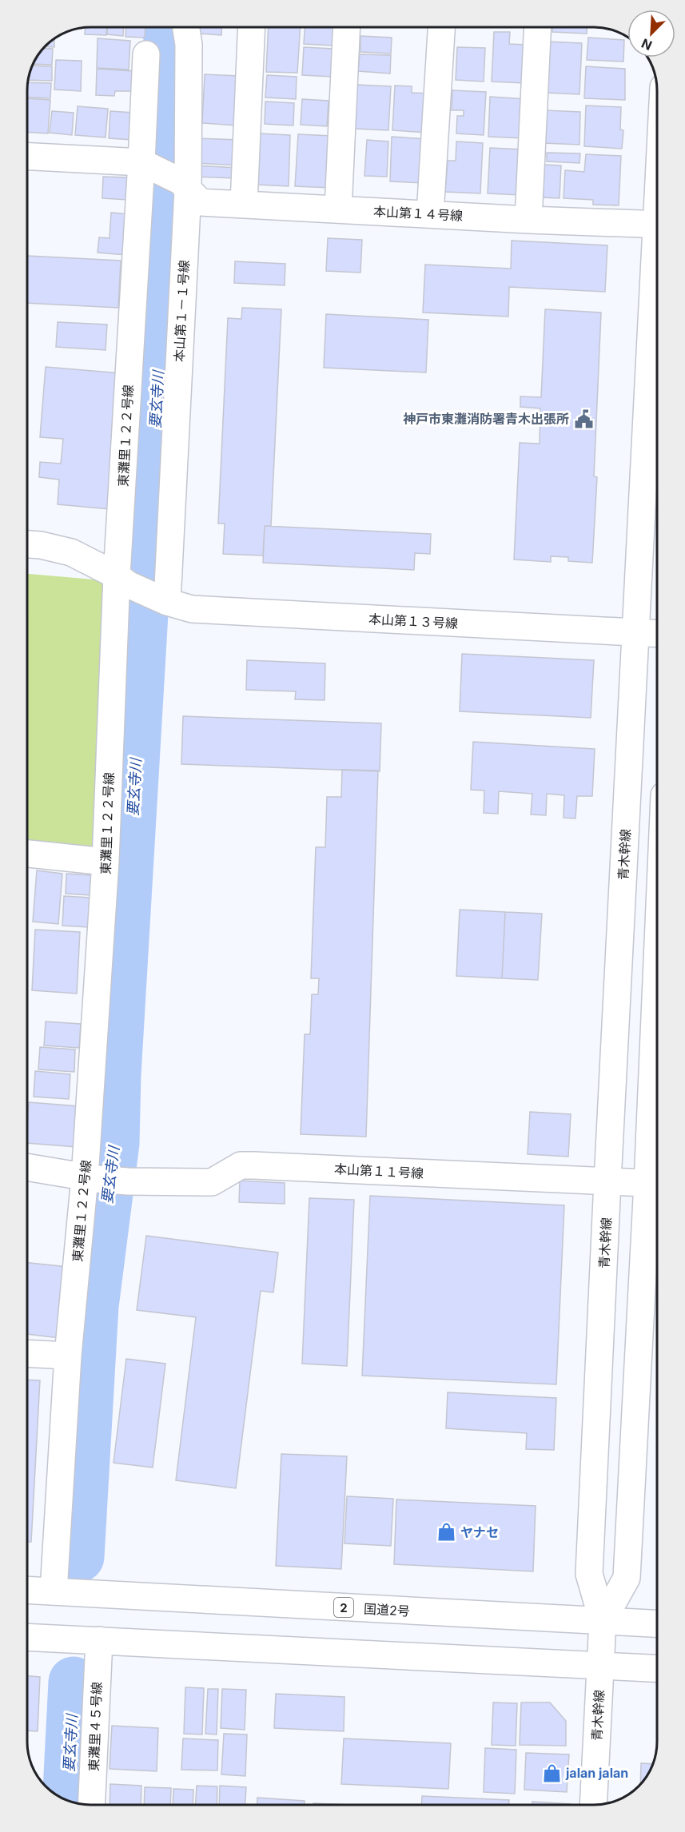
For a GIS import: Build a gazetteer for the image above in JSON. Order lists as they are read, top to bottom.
{
  "streets": {
    "main road": [
      "本山第１４号線",
      "本山第１－１号線",
      "東灘里１２２号線",
      "本山第１３号線",
      "青木幹線",
      "本山第１１号線",
      "2",
      "国道2号",
      "東灘里４５号線"
    ]
  },
  "crossings": [
    ["本山第１４号線", "本山第１－１号線"],
    ["本山第１４号線", "東灘里１２２号線"],
    ["本山第１－１号線", "本山第１３号線"],
    ["東灘里１２２号線", "本山第１３号線"],
    ["東灘里１２２号線", "本山第１１号線"],
    ["東灘里１２２号線", "国道2号"],
    ["本山第１３号線", "青木幹線"],
    ["青木幹線", "本山第１１号線"],
    ["青木幹線", "国道2号"]
  ],
  "water": ["要玄寺川"],
  "places": {
    "public building": ["神戸市東灘消防署青木出張所"],
    "shop": ["ヤナセ", "jalan jalan"]
  },
  "north": "bottom left"
}
